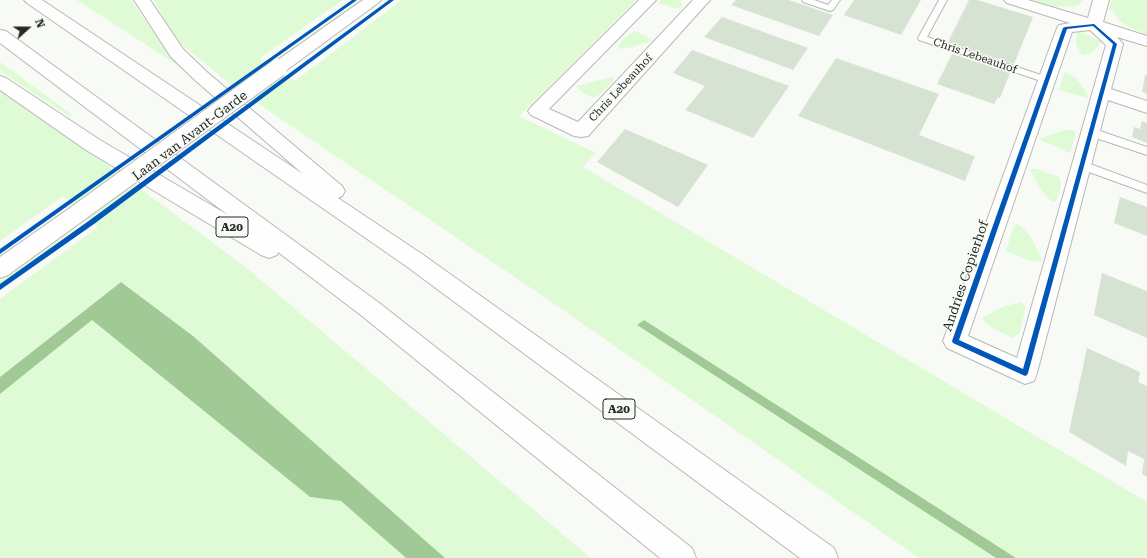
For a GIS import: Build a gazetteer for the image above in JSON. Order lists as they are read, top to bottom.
{
  "streets": {
    "main road": [
      "Chris Lebeauhof",
      "Laan van Avant-Garde",
      "A20",
      "Andries Copierhof"
    ]
  },
  "crossings": [
    ["Chris Lebeauhof", "Andries Copierhof"]
  ],
  "north": "right"
}
